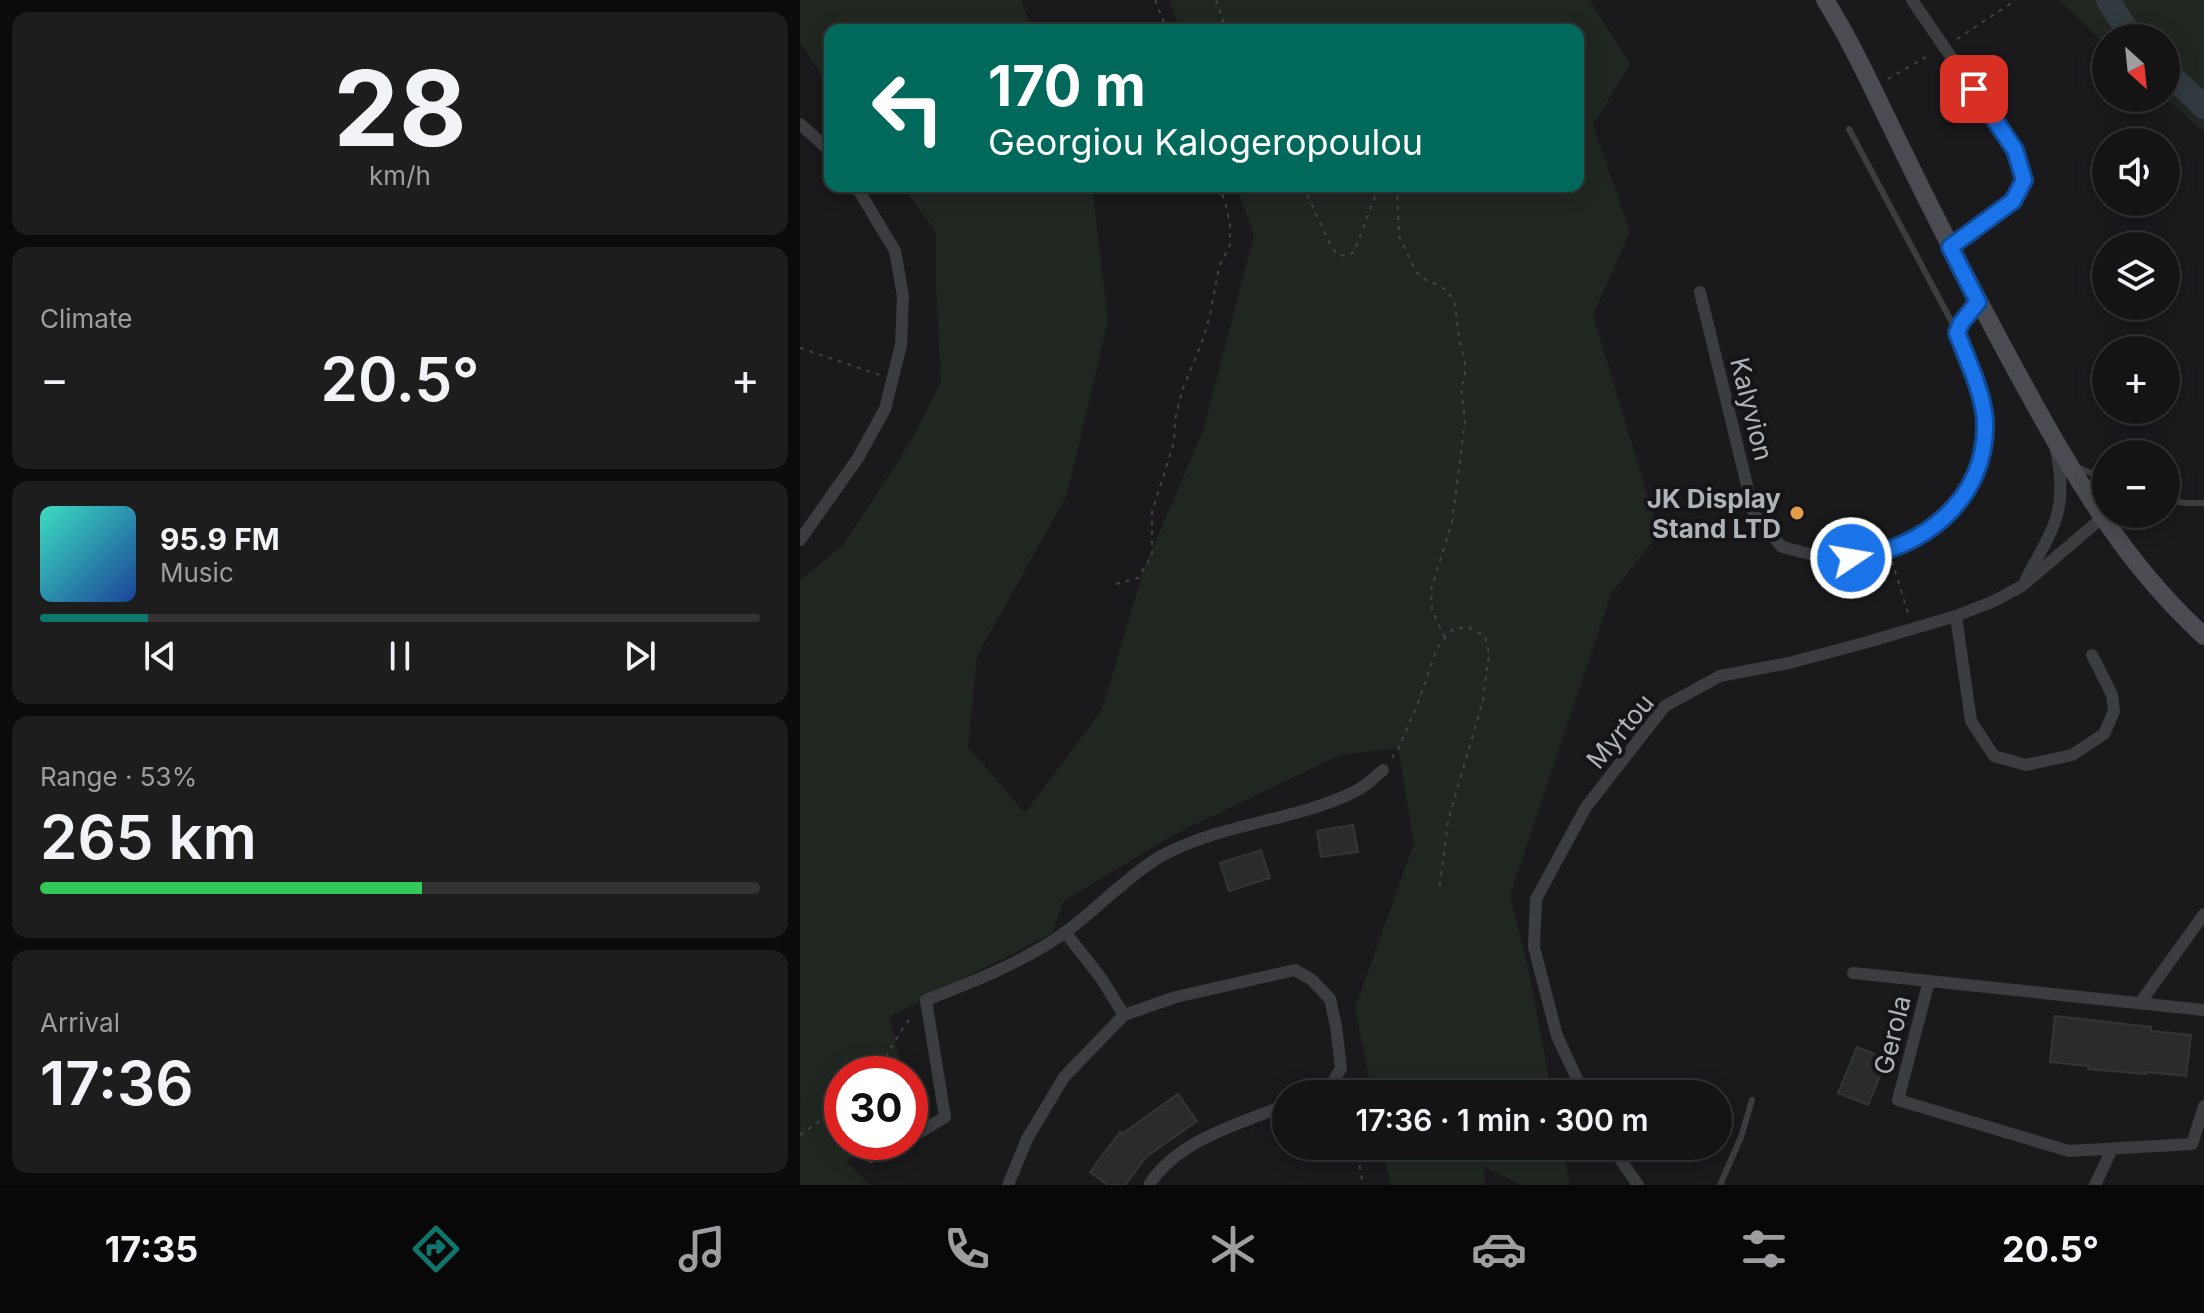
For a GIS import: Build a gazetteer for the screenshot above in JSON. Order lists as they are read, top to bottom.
{
  "streets": {
    "street": ["Kalyvion", "Myrtou", "Gerola"]
  },
  "places": ["JK Display Stand LTD"],
  "north": "bottom right",
  "page": {
    "tile": [
      ["28", "km/h"],
      "Climate",
      ["Range · 53%", "265 km"],
      ["Arrival", "17:36"]
    ],
    "map_buttons": ["+", "−"],
    "turn": ["170 m", "Georgiou Kalogeropoulou"],
    "heat": ["−", "20.5°", "+"],
    "song": ["95.9 FM", "Music"],
    "limit": "30",
    "trip": "17:36 · 1 min · 300 m",
    "tabs": ["17:35", "20.5°"]
  }
}
